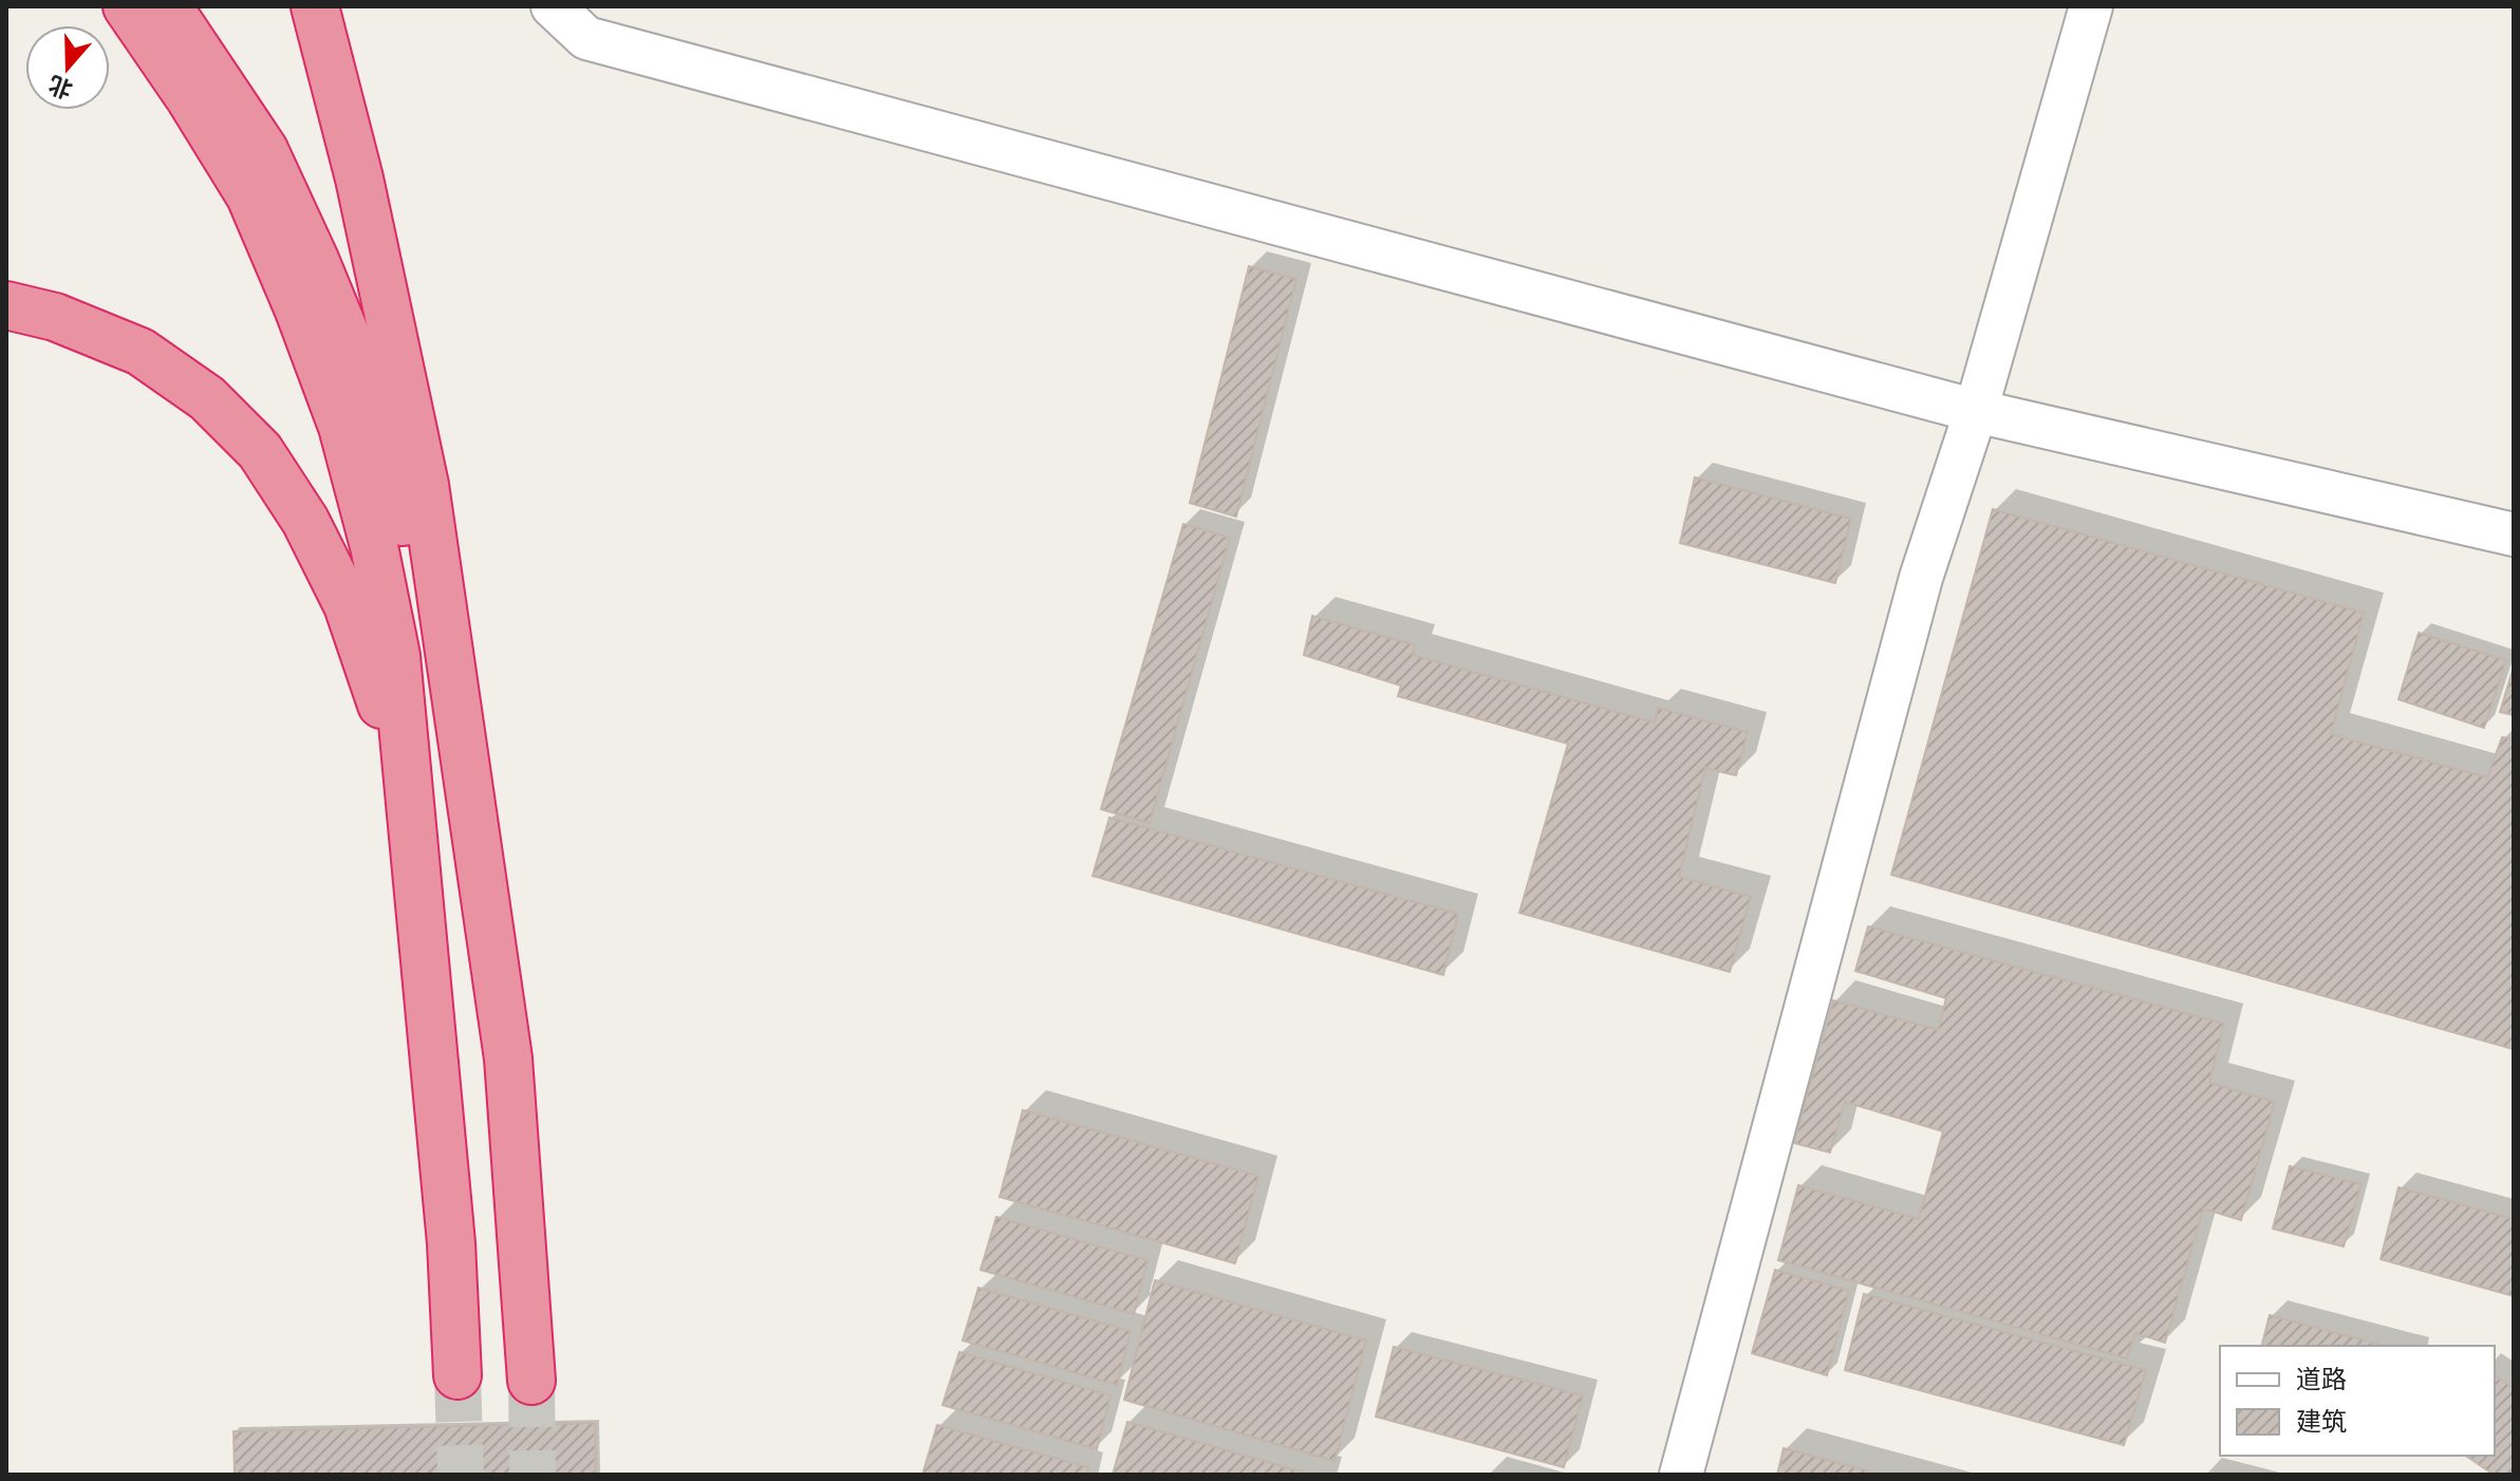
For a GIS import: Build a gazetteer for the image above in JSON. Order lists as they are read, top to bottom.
{
  "legend": ["道路", "建筑"],
  "north": "bottom"
}
